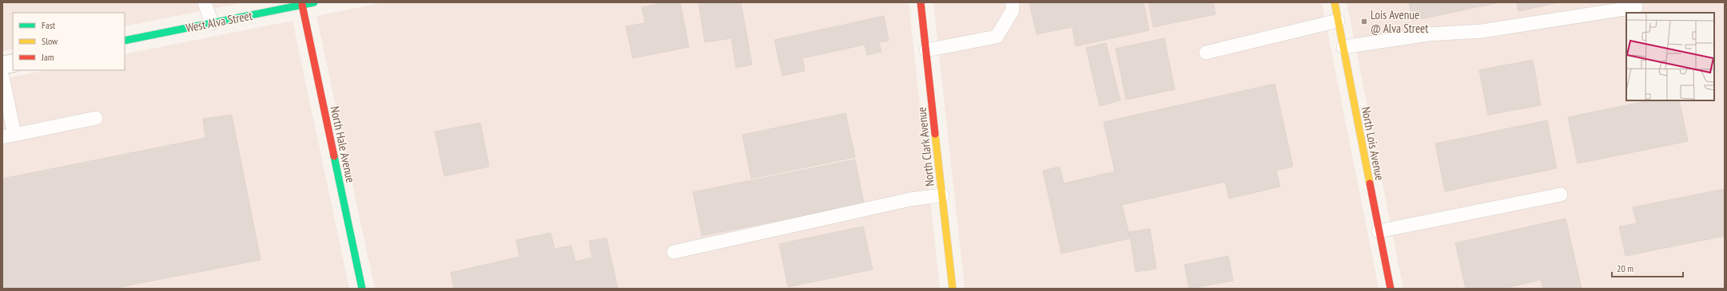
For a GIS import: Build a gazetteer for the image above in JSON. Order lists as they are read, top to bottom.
{
  "streets": {
    "street": [
      "West Alva Street",
      "North Lois Avenue",
      "North Hale Avenue",
      "North Clark Avenue"
    ]
  },
  "crossings": [
    ["West Alva Street", "North Hale Avenue"]
  ],
  "places": {
    "transit": ["Lois Avenue @ Alva Street"]
  },
  "legend": ["Fast", "Slow", "Jam"],
  "scale_bar": "20 m"
}
